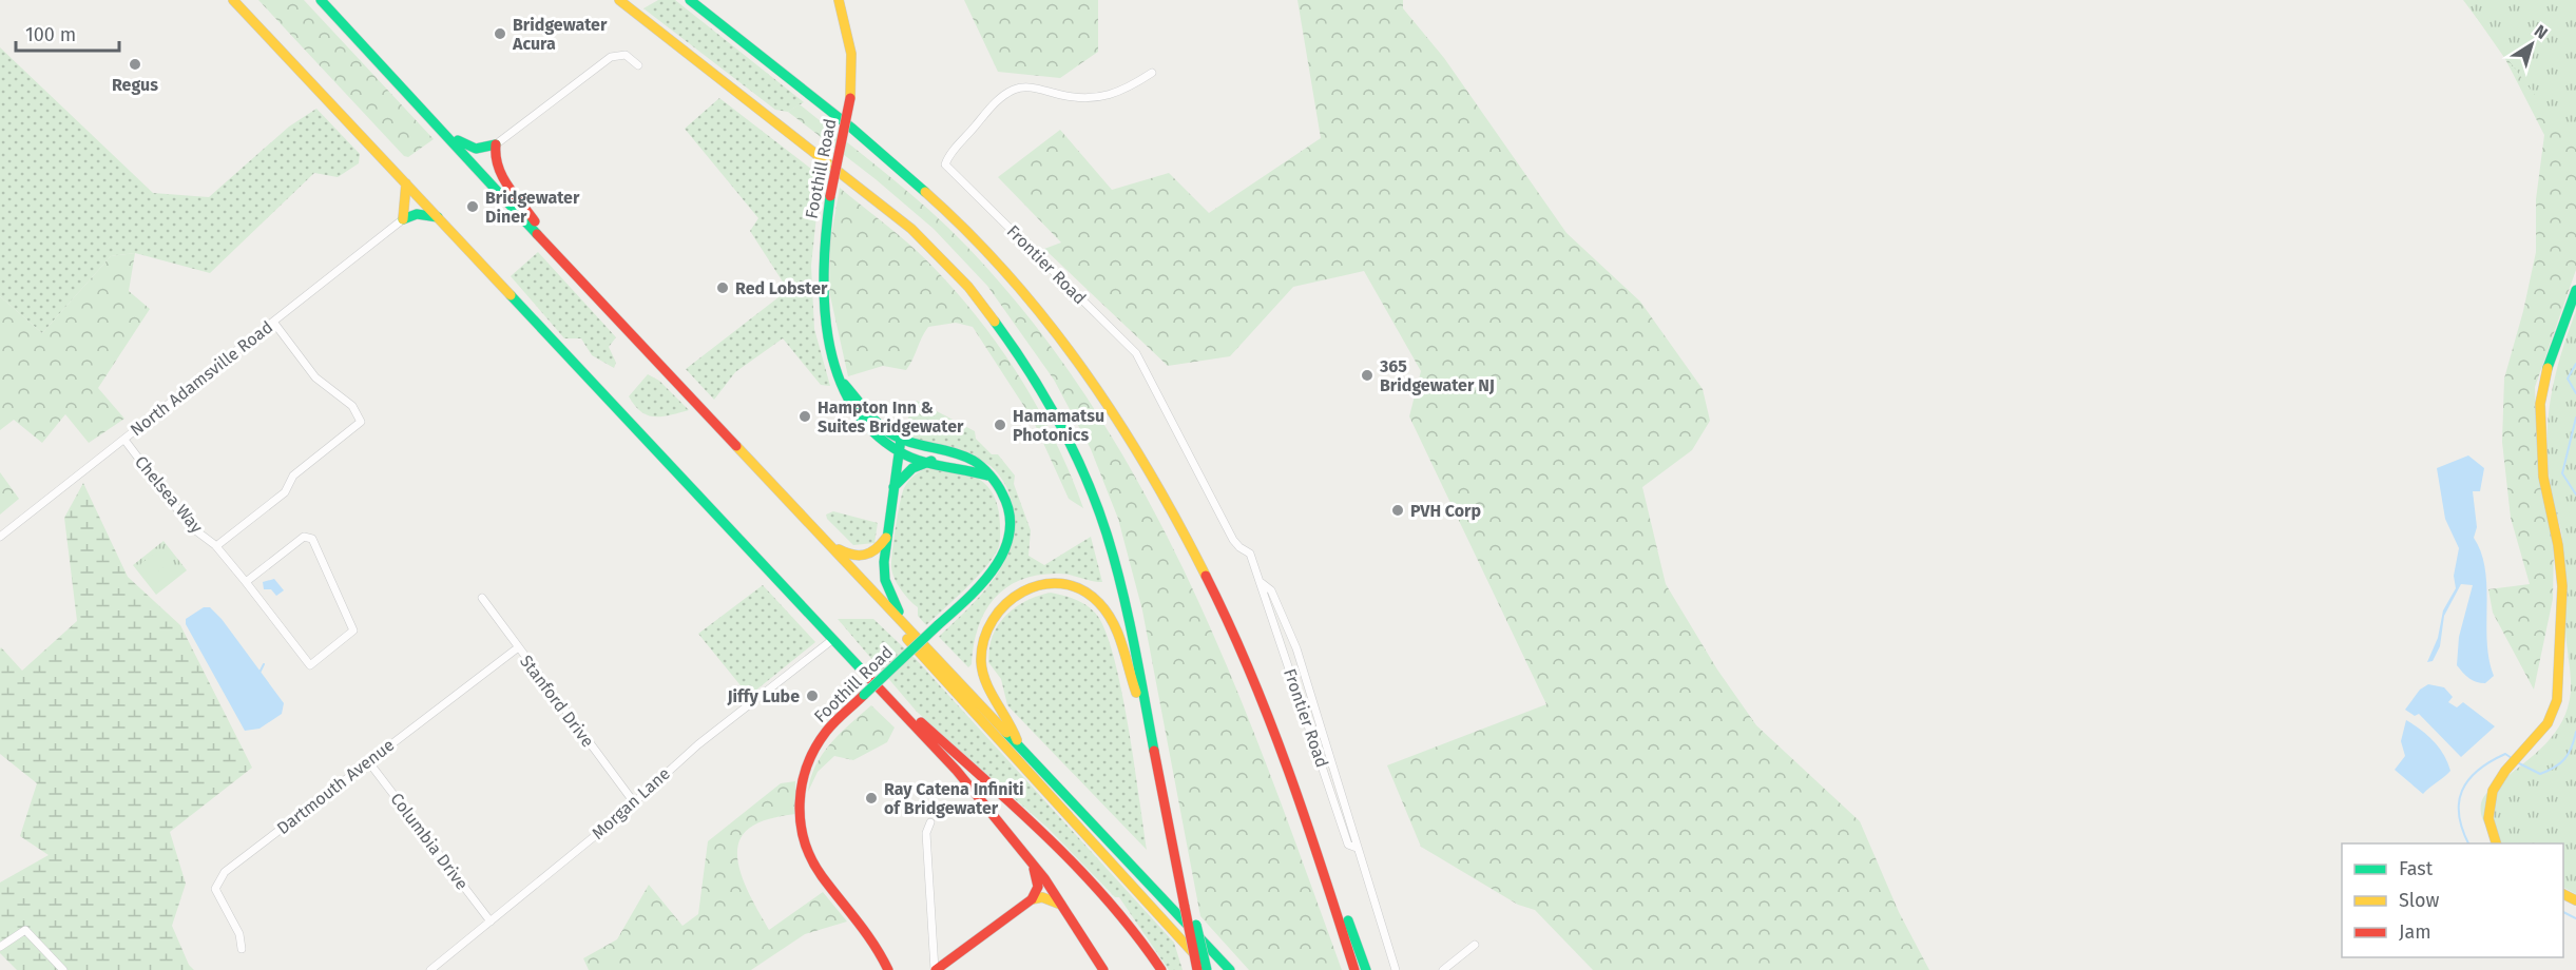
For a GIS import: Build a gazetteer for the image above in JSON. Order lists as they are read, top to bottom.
{
  "streets": {
    "main road": ["Foothill Road"],
    "street": [
      "Frontier Road",
      "North Adamsville Road",
      "Chelsea Way",
      "Stanford Drive",
      "Dartmouth Avenue",
      "Morgan Lane",
      "Columbia Drive"
    ]
  },
  "crossings": [
    ["North Adamsville Road", "Chelsea Way"],
    ["Stanford Drive", "Dartmouth Avenue"],
    ["Stanford Drive", "Morgan Lane"],
    ["Dartmouth Avenue", "Columbia Drive"],
    ["Morgan Lane", "Columbia Drive"]
  ],
  "places": [
    "Bridgewater Acura",
    "Regus",
    "Bridgewater Diner",
    "Red Lobster",
    "365 Bridgewater NJ",
    "Hampton Inn & Suites Bridgewater",
    "Hamamatsu Photonics",
    "PVH Corp",
    "Jiffy Lube",
    "Ray Catena Infiniti of Bridgewater"
  ],
  "legend": ["Fast", "Slow", "Jam"],
  "scale_bar": "100 m",
  "north": "top right"
}
